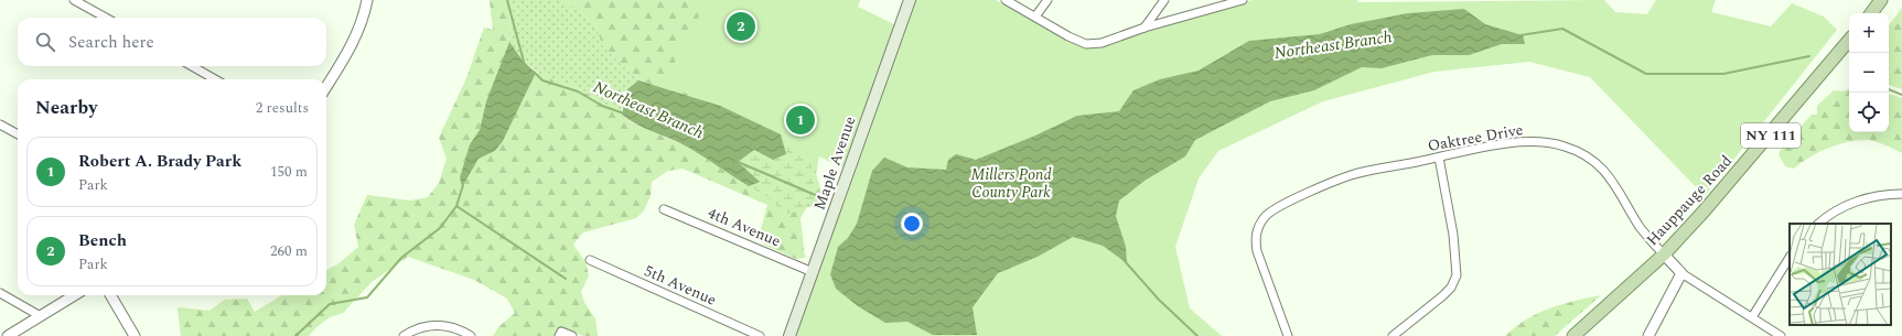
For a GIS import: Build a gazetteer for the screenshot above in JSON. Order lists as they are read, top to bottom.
{
  "streets": {
    "main road": ["NY 111", "Maple Avenue", "Hauppauge Road"],
    "street": ["Oaktree Drive", "4th Avenue", "5th Avenue"]
  },
  "crossings": [
    ["Oaktree Drive", "Hauppauge Road"],
    ["Maple Avenue", "4th Avenue"]
  ],
  "water": ["Northeast Branch"],
  "parks": ["Millers Pond County Park"],
  "page": {
    "pins": ["2", "1"],
    "map_buttons": ["+", "−"],
    "search": "Search here",
    "heading": ["Nearby", "2 results"],
    "list": [
      {
        "mark": "1",
        "name": "Robert A. Brady Park",
        "note": "Park",
        "value": "150 m"
      },
      {
        "mark": "2",
        "name": "Bench",
        "note": "Park",
        "value": "260 m"
      }
    ]
  }
}
